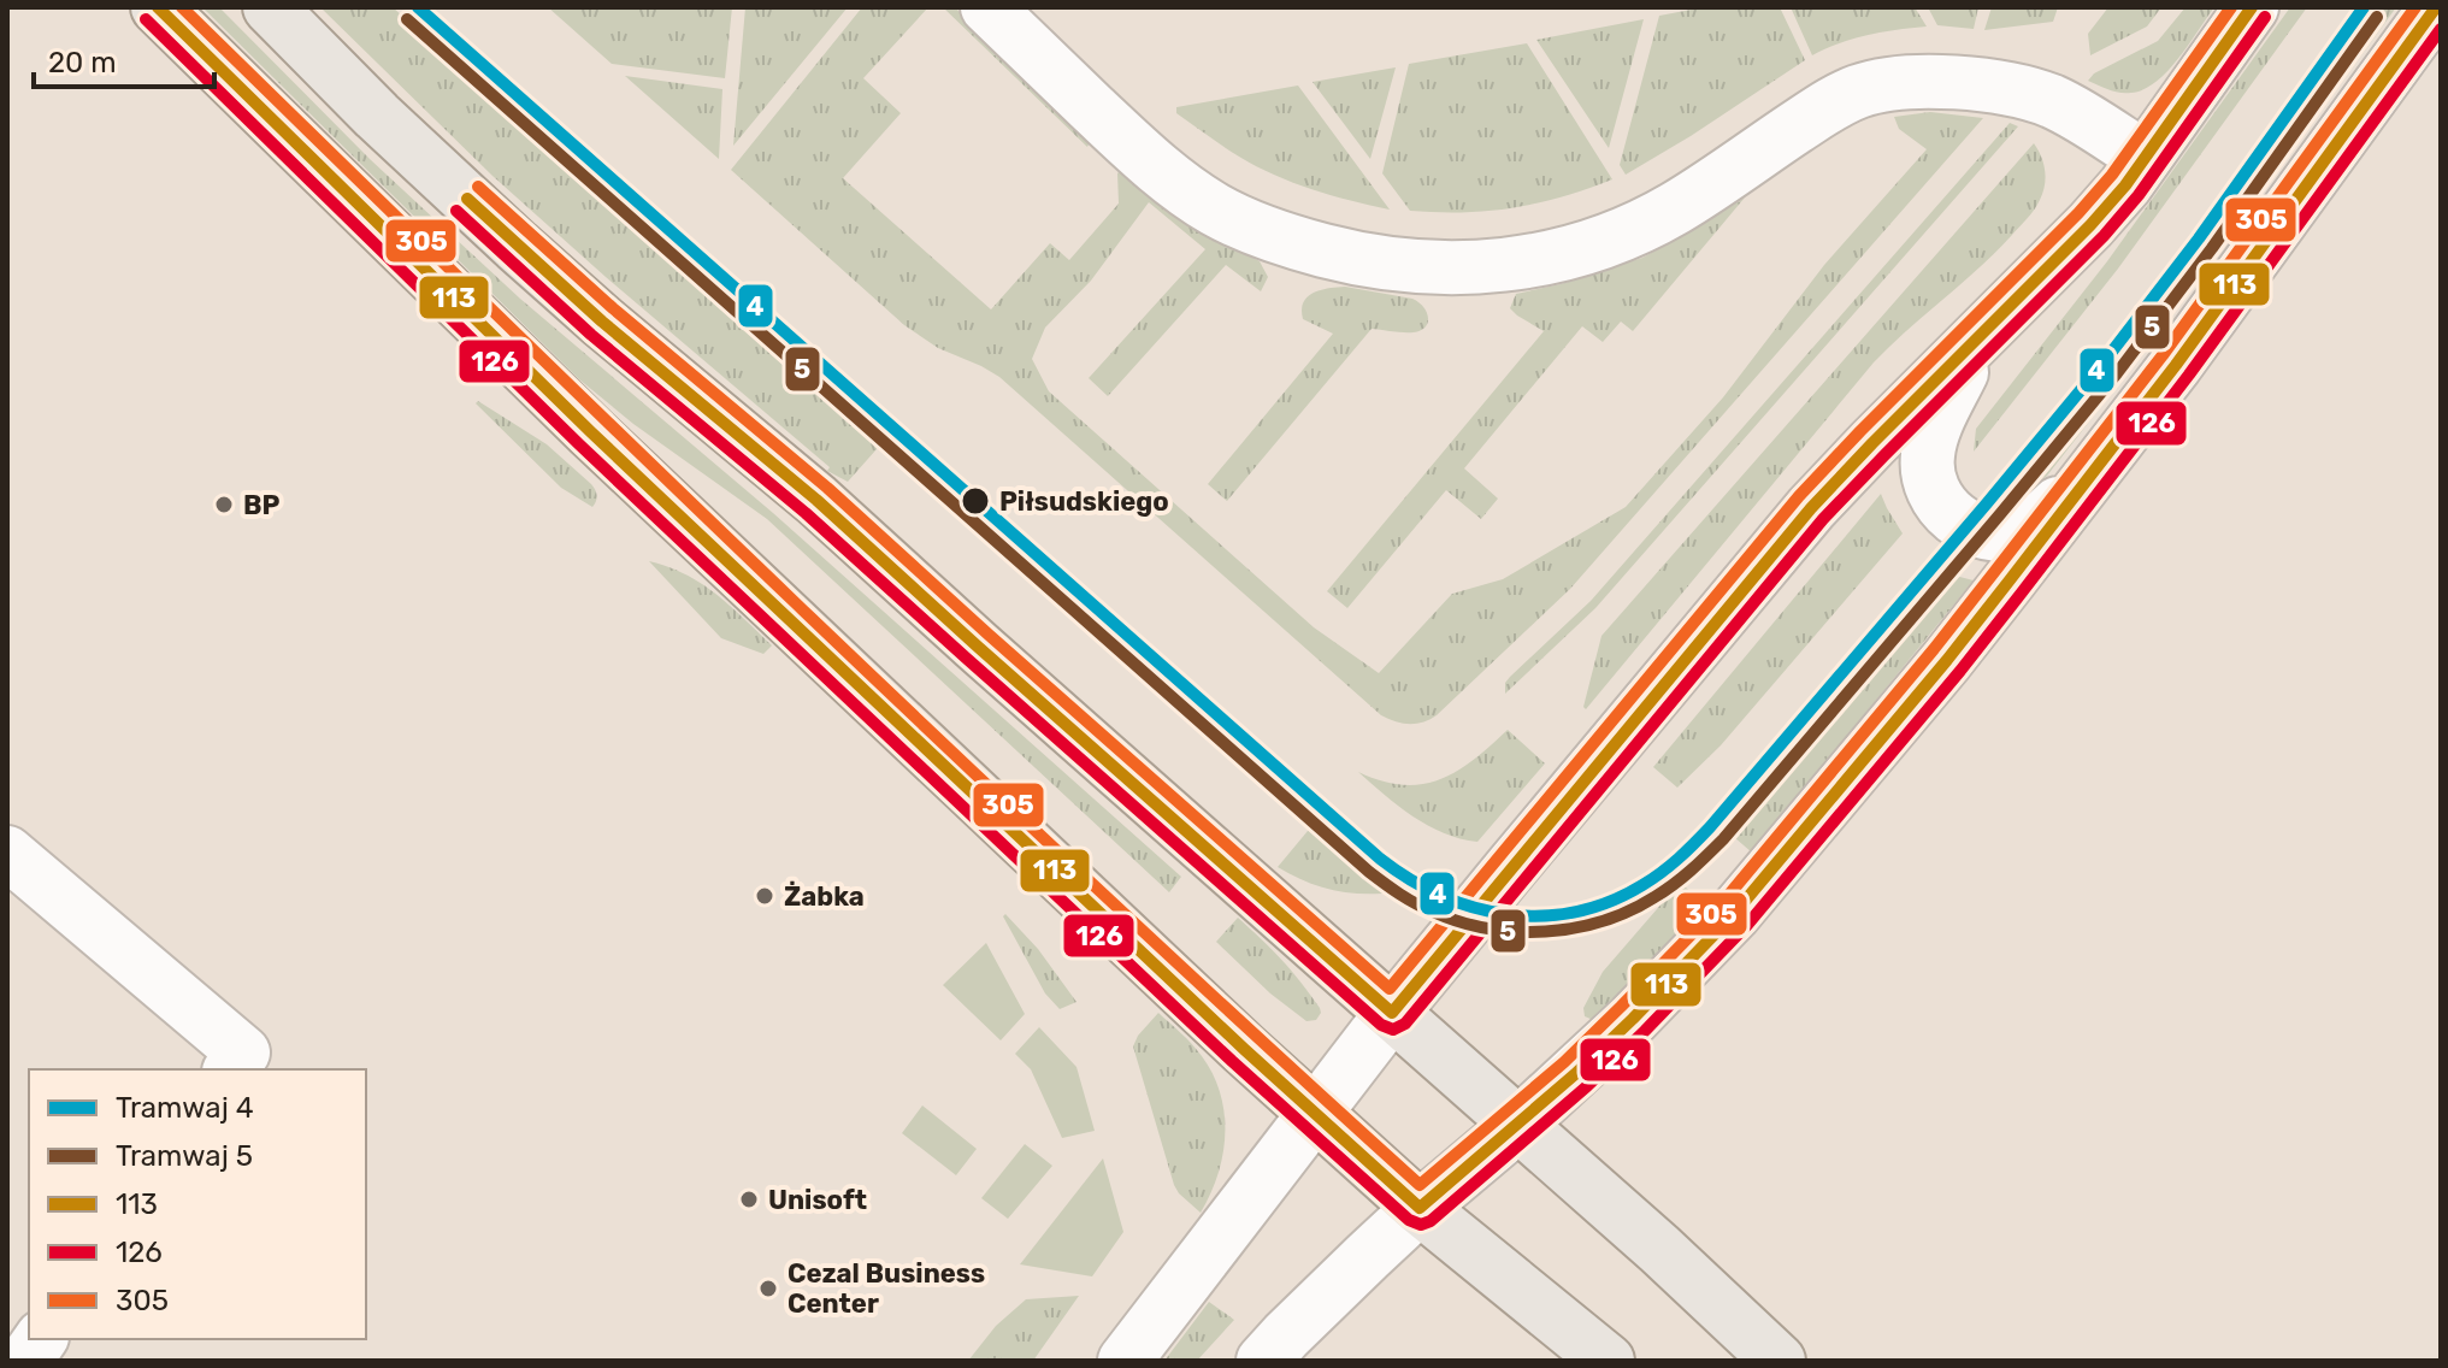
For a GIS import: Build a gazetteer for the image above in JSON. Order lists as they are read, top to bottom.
{
  "places": [
    "Piłsudskiego",
    "BP",
    "Żabka",
    "Unisoft",
    "Cezal Business Center"
  ],
  "lines": [
    "tram line 4",
    "transit line 113",
    "transit line 305",
    "tram line 5",
    "transit line 126"
  ],
  "legend": [
    "Tramwaj 4",
    "Tramwaj 5",
    "113",
    "126",
    "305"
  ],
  "scale_bar": "20 m"
}
